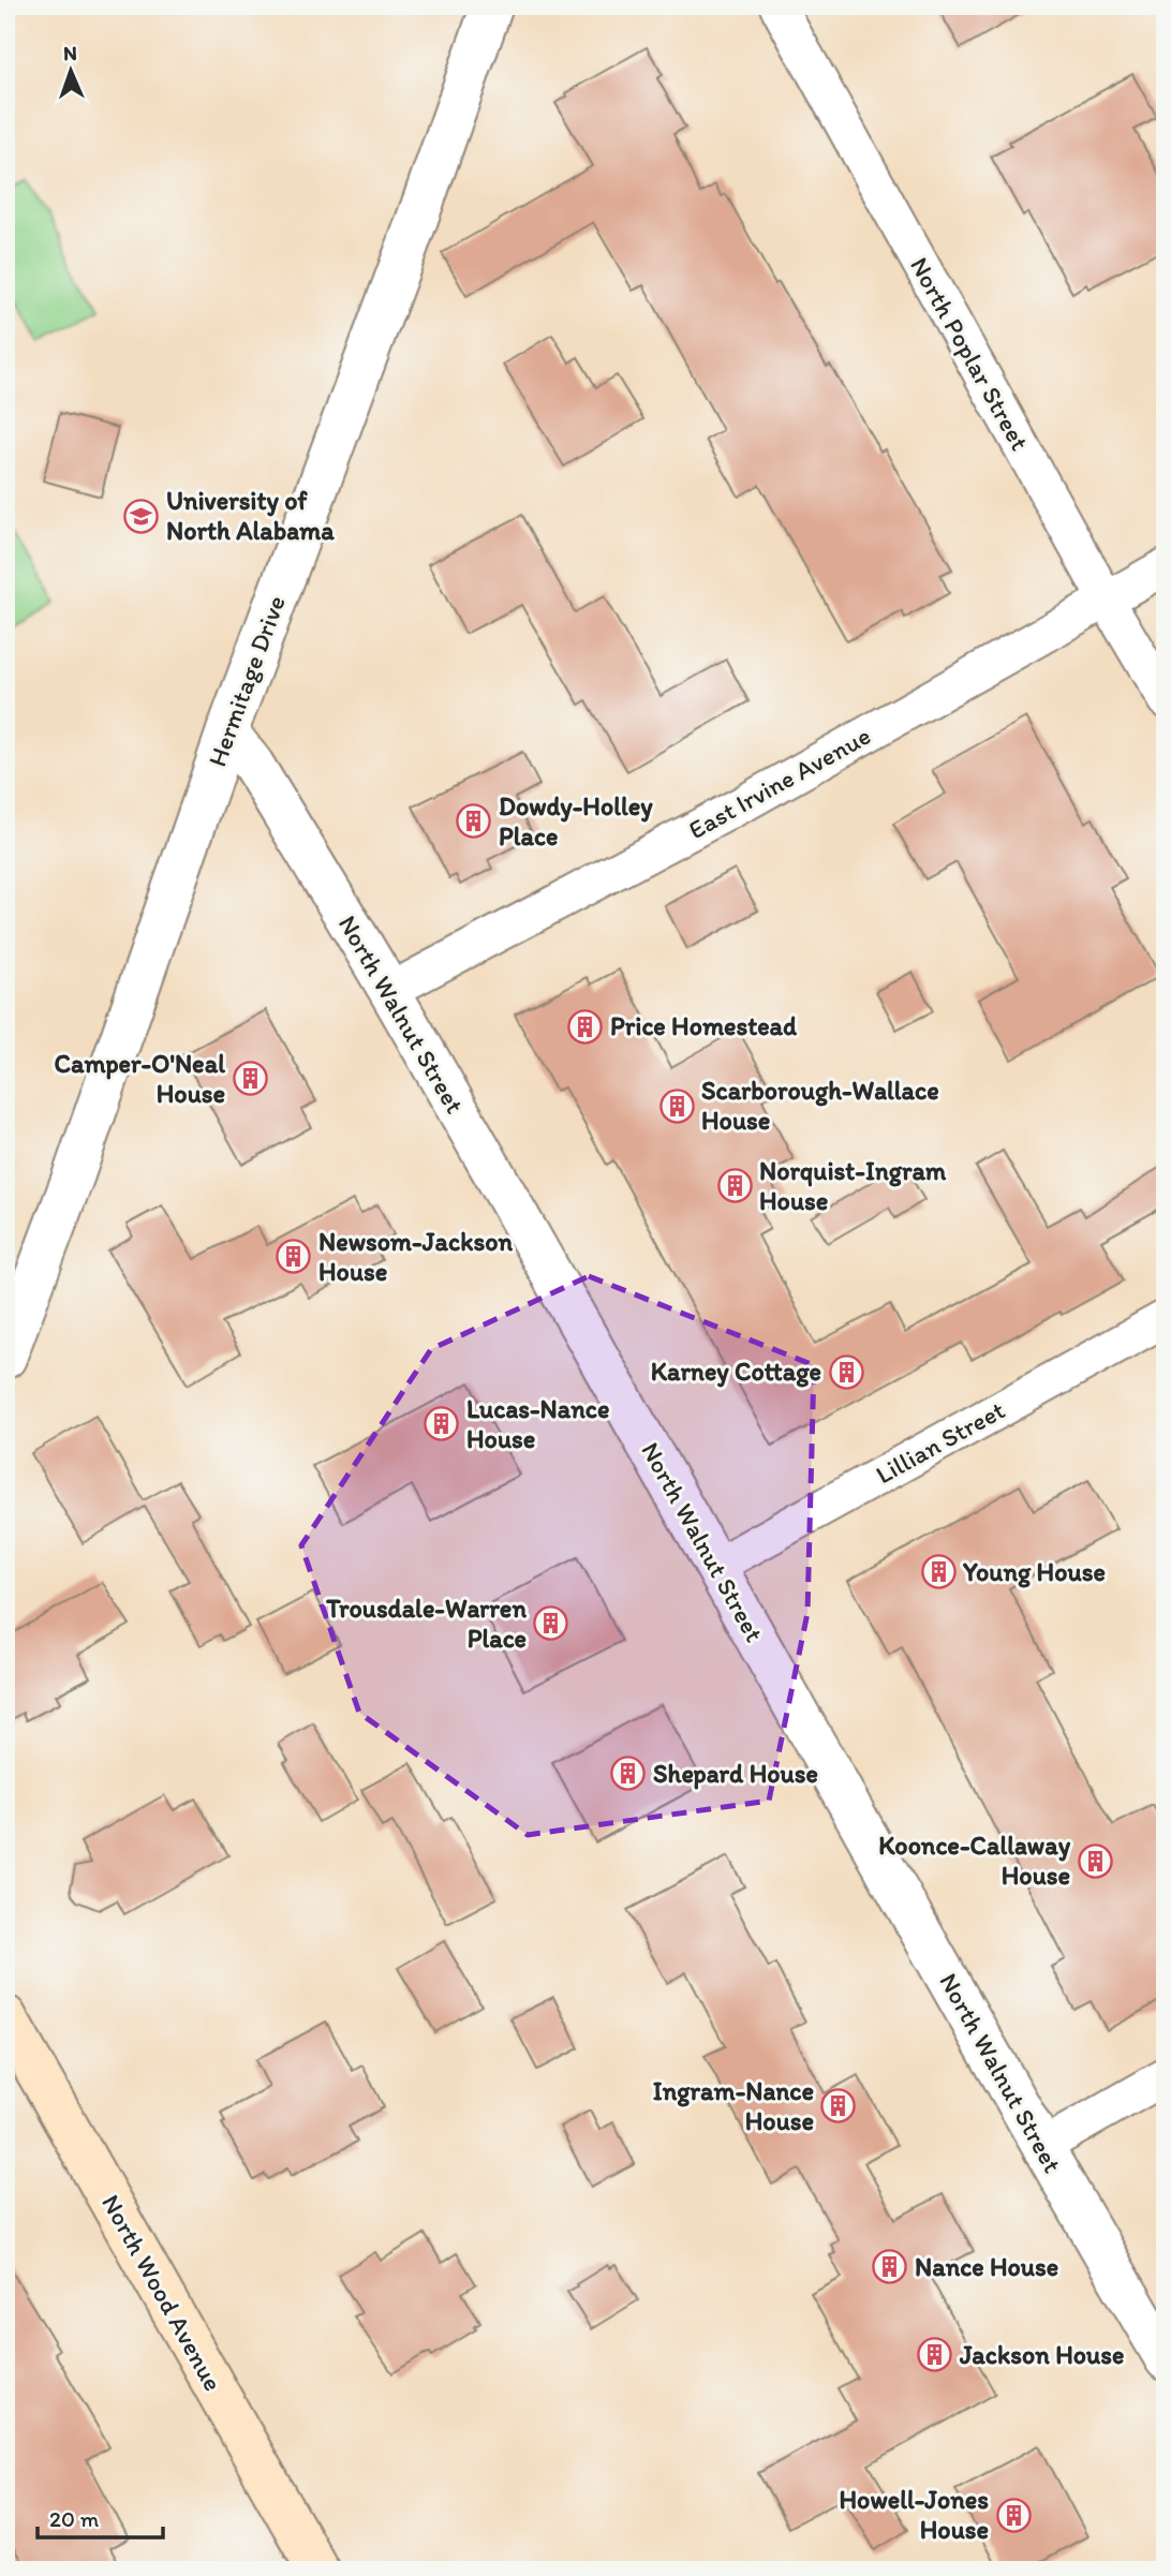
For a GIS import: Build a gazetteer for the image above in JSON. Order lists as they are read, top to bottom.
{
  "streets": {
    "main road": ["North Wood Avenue"],
    "street": [
      "North Poplar Street",
      "Hermitage Drive",
      "East Irvine Avenue",
      "North Walnut Street",
      "Lillian Street"
    ]
  },
  "crossings": [
    ["North Poplar Street", "East Irvine Avenue"],
    ["Hermitage Drive", "North Walnut Street"],
    ["East Irvine Avenue", "North Walnut Street"],
    ["North Walnut Street", "Lillian Street"]
  ],
  "places": {
    "school or university": ["University of North Alabama"],
    "building": [
      "Dowdy-Holley Place",
      "Price Homestead",
      "Camper-O'Neal House",
      "Scarborough-Wallace House",
      "Norquist-Ingram House",
      "Newsom-Jackson House",
      "Karney Cottage",
      "Lucas-Nance House",
      "Young House",
      "Trousdale-Warren Place",
      "Shepard House",
      "Koonce-Callaway House",
      "Ingram-Nance House",
      "Nance House",
      "Jackson House",
      "Howell-Jones House"
    ]
  },
  "scale_bar": "20 m",
  "north": "top"
}
